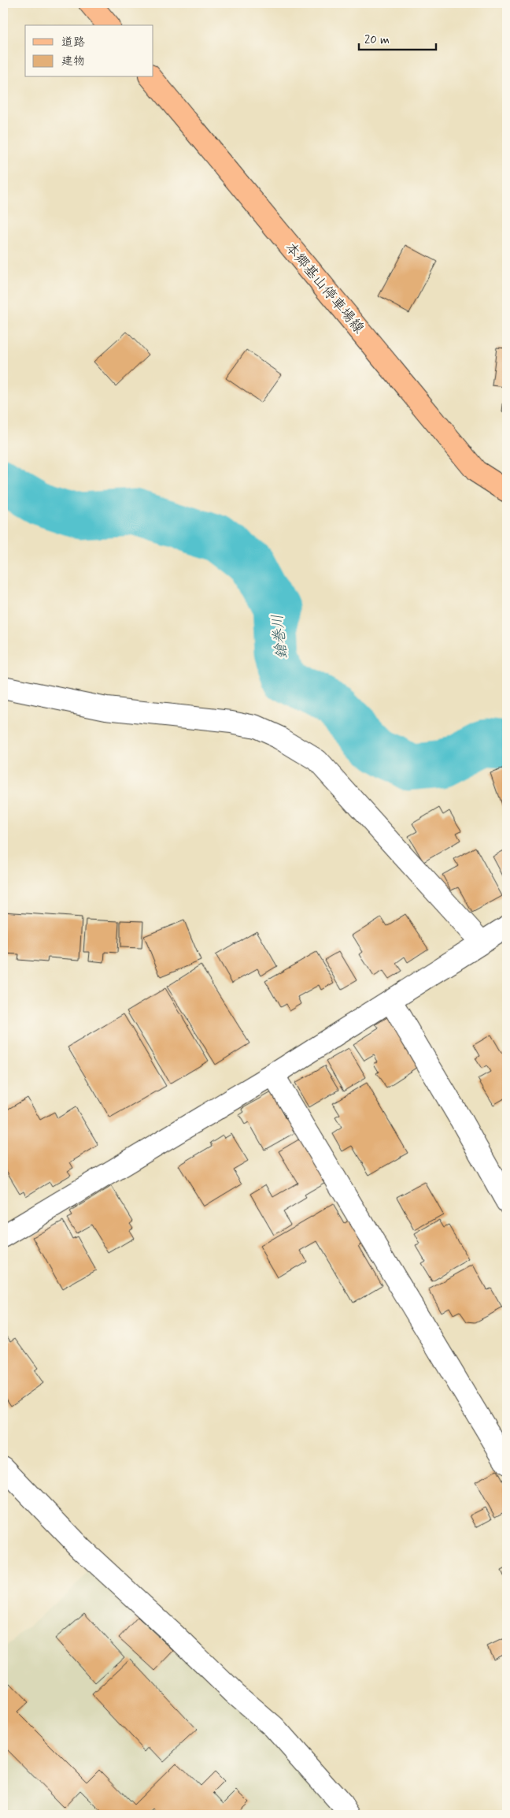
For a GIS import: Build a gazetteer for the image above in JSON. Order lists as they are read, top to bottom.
{
  "streets": {
    "main road": ["本郷基山停車場線"]
  },
  "water": ["鎗巻川"],
  "legend": ["道路", "建物"],
  "scale_bar": "20 m"
}
